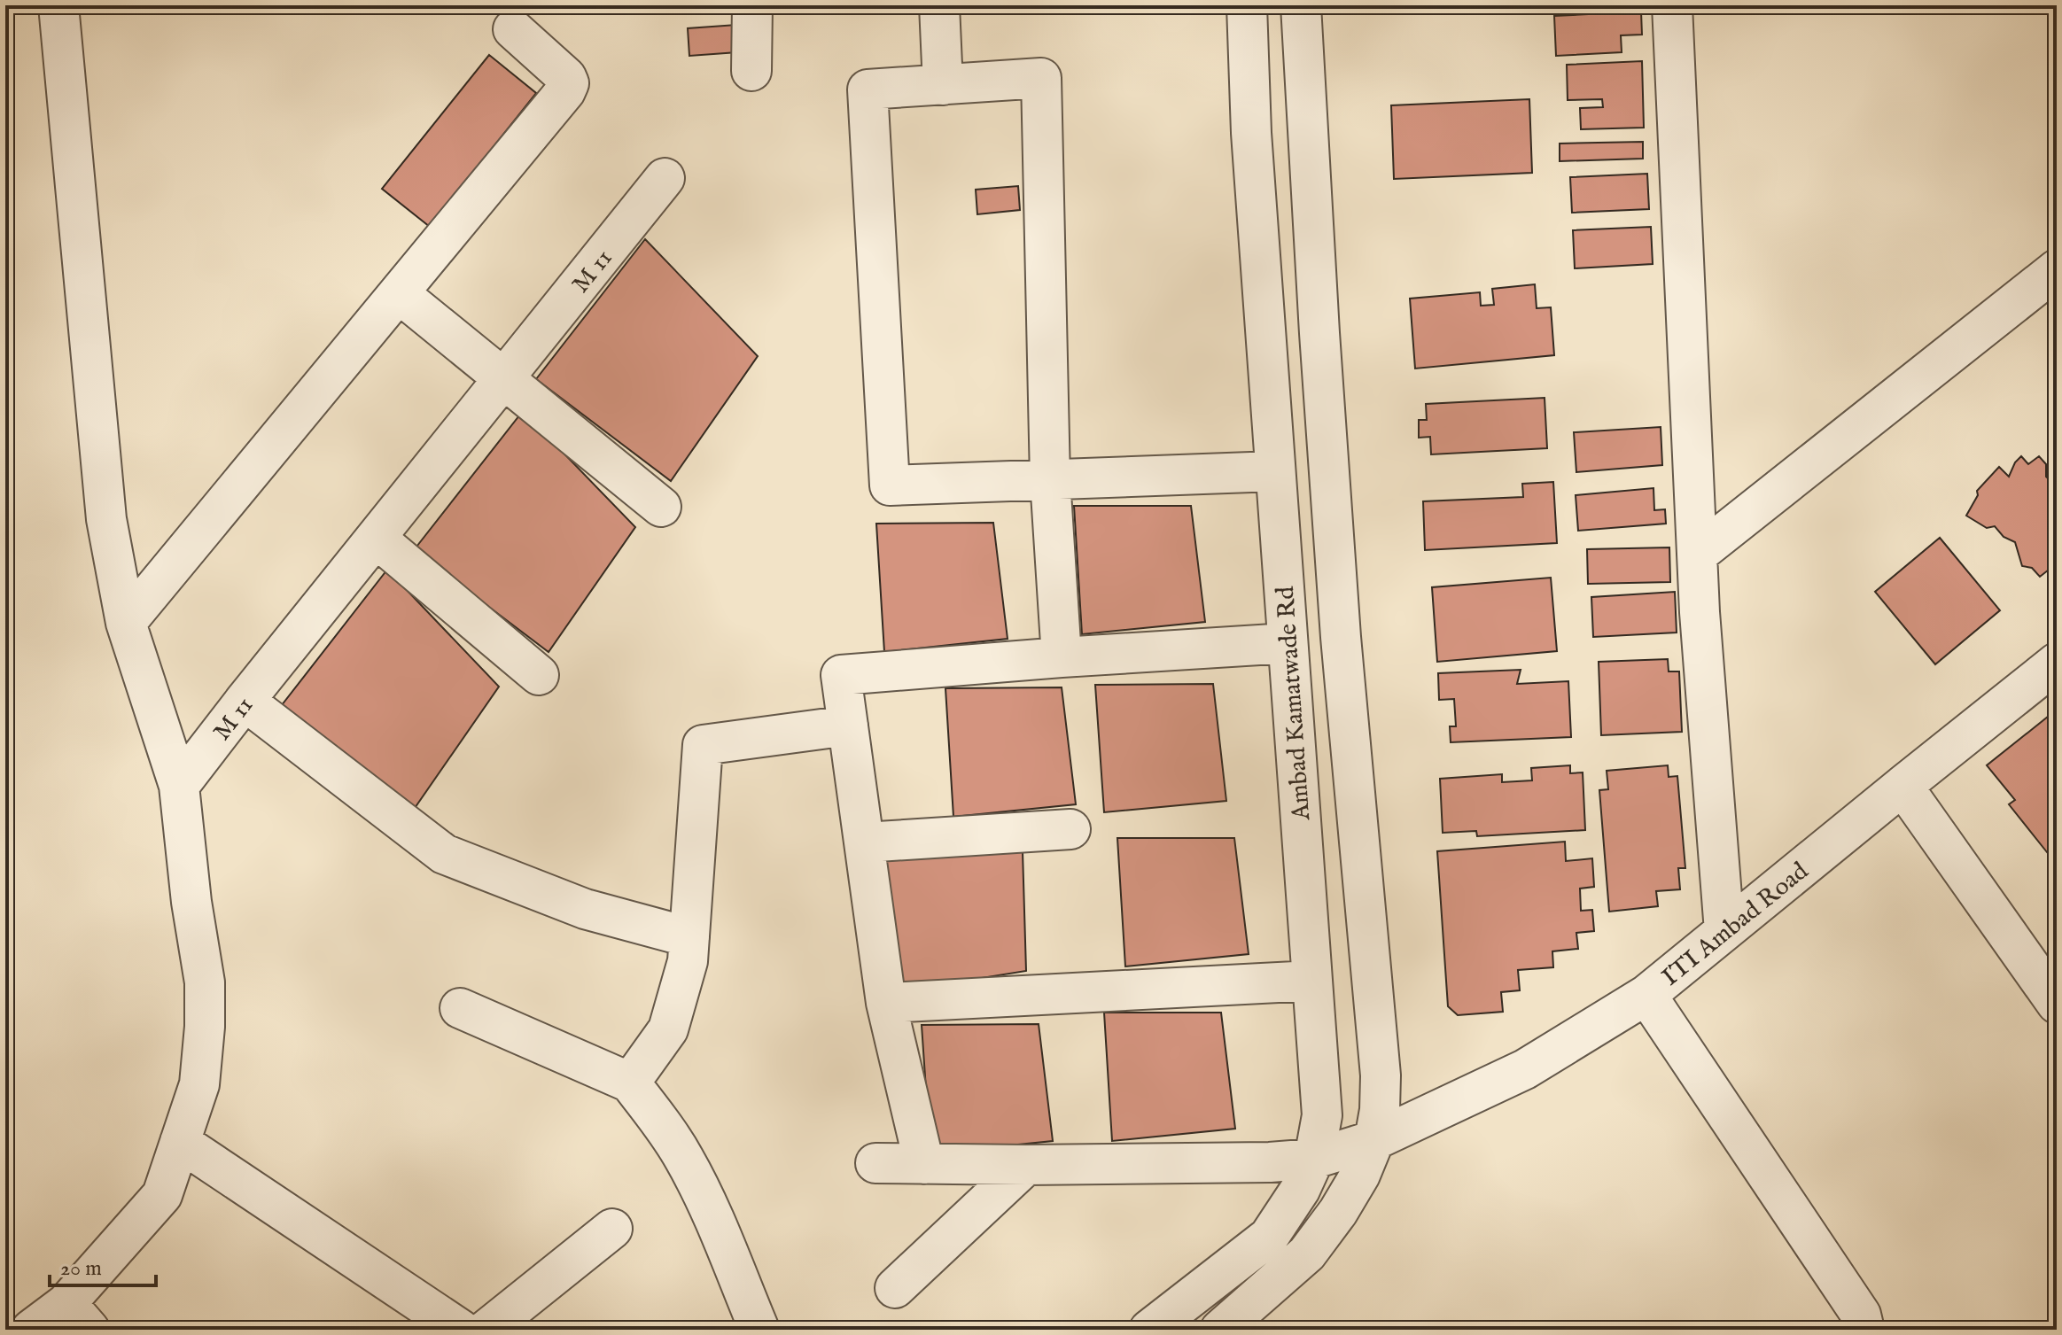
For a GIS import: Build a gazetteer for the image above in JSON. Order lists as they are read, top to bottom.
{
  "streets": {
    "street": ["M 11", "Ambad Kamatwade Rd", "ITI Ambad Road"]
  },
  "crossings": [
    ["Ambad Kamatwade Rd", "ITI Ambad Road"]
  ],
  "scale_bar": "20 m"
}
